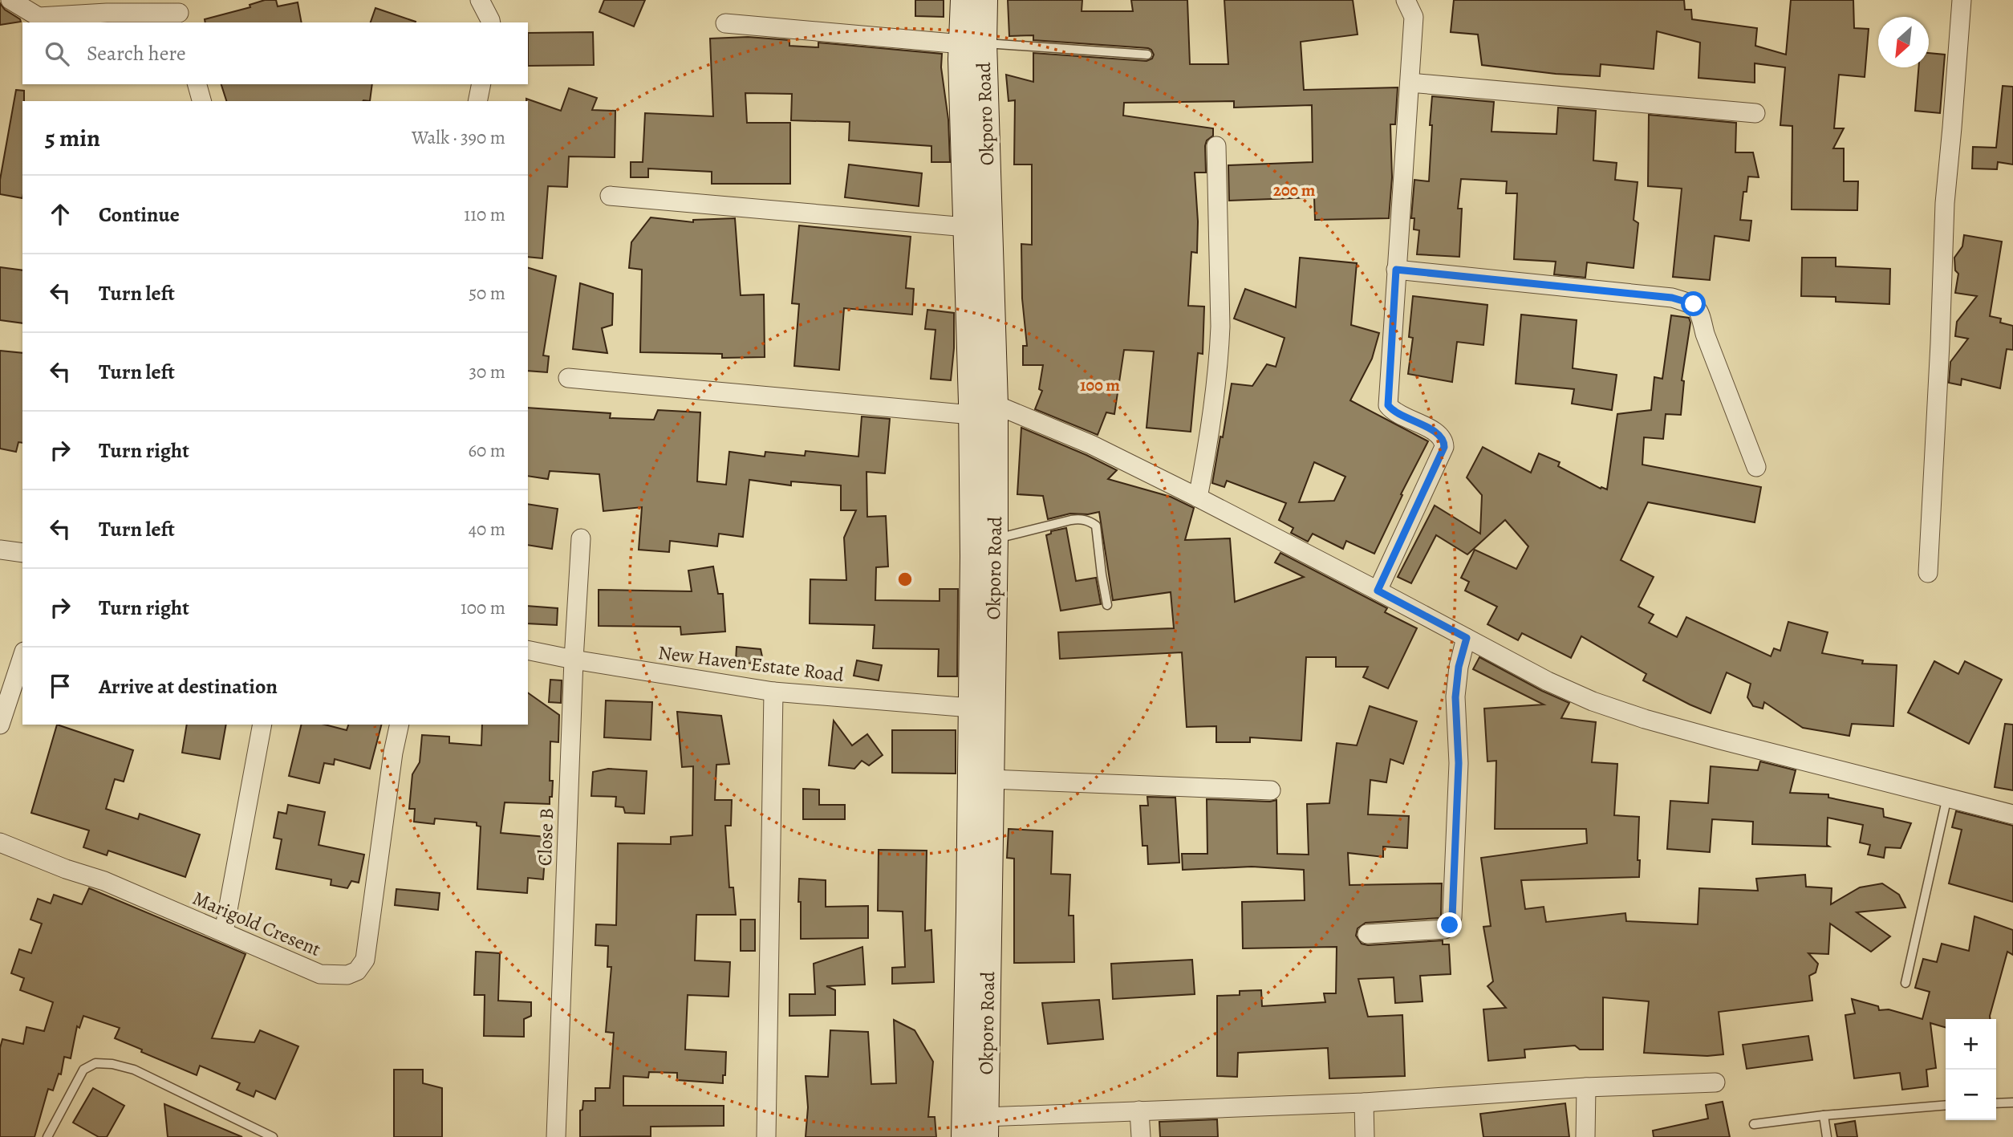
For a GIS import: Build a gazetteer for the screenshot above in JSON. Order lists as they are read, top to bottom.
{
  "streets": {
    "main road": ["Okporo Road"],
    "street": ["New Haven Estate Road", "Close B", "Marigold Cresent"]
  },
  "crossings": [
    ["Okporo Road", "New Haven Estate Road"],
    ["New Haven Estate Road", "Close B"]
  ],
  "north": "bottom left",
  "page": {
    "search": "Search here",
    "heading": ["5 min", "Walk · 390 m"],
    "list": [
      ["Continue", "110 m"],
      ["Turn left", "50 m"],
      ["Turn left", "30 m"],
      ["Turn right", "60 m"],
      ["Turn left", "40 m"],
      ["Turn right", "100 m"],
      "Arrive at destination"
    ],
    "map_buttons": ["+", "−"]
  },
  "rings": ["200 m", "100 m"]
}
